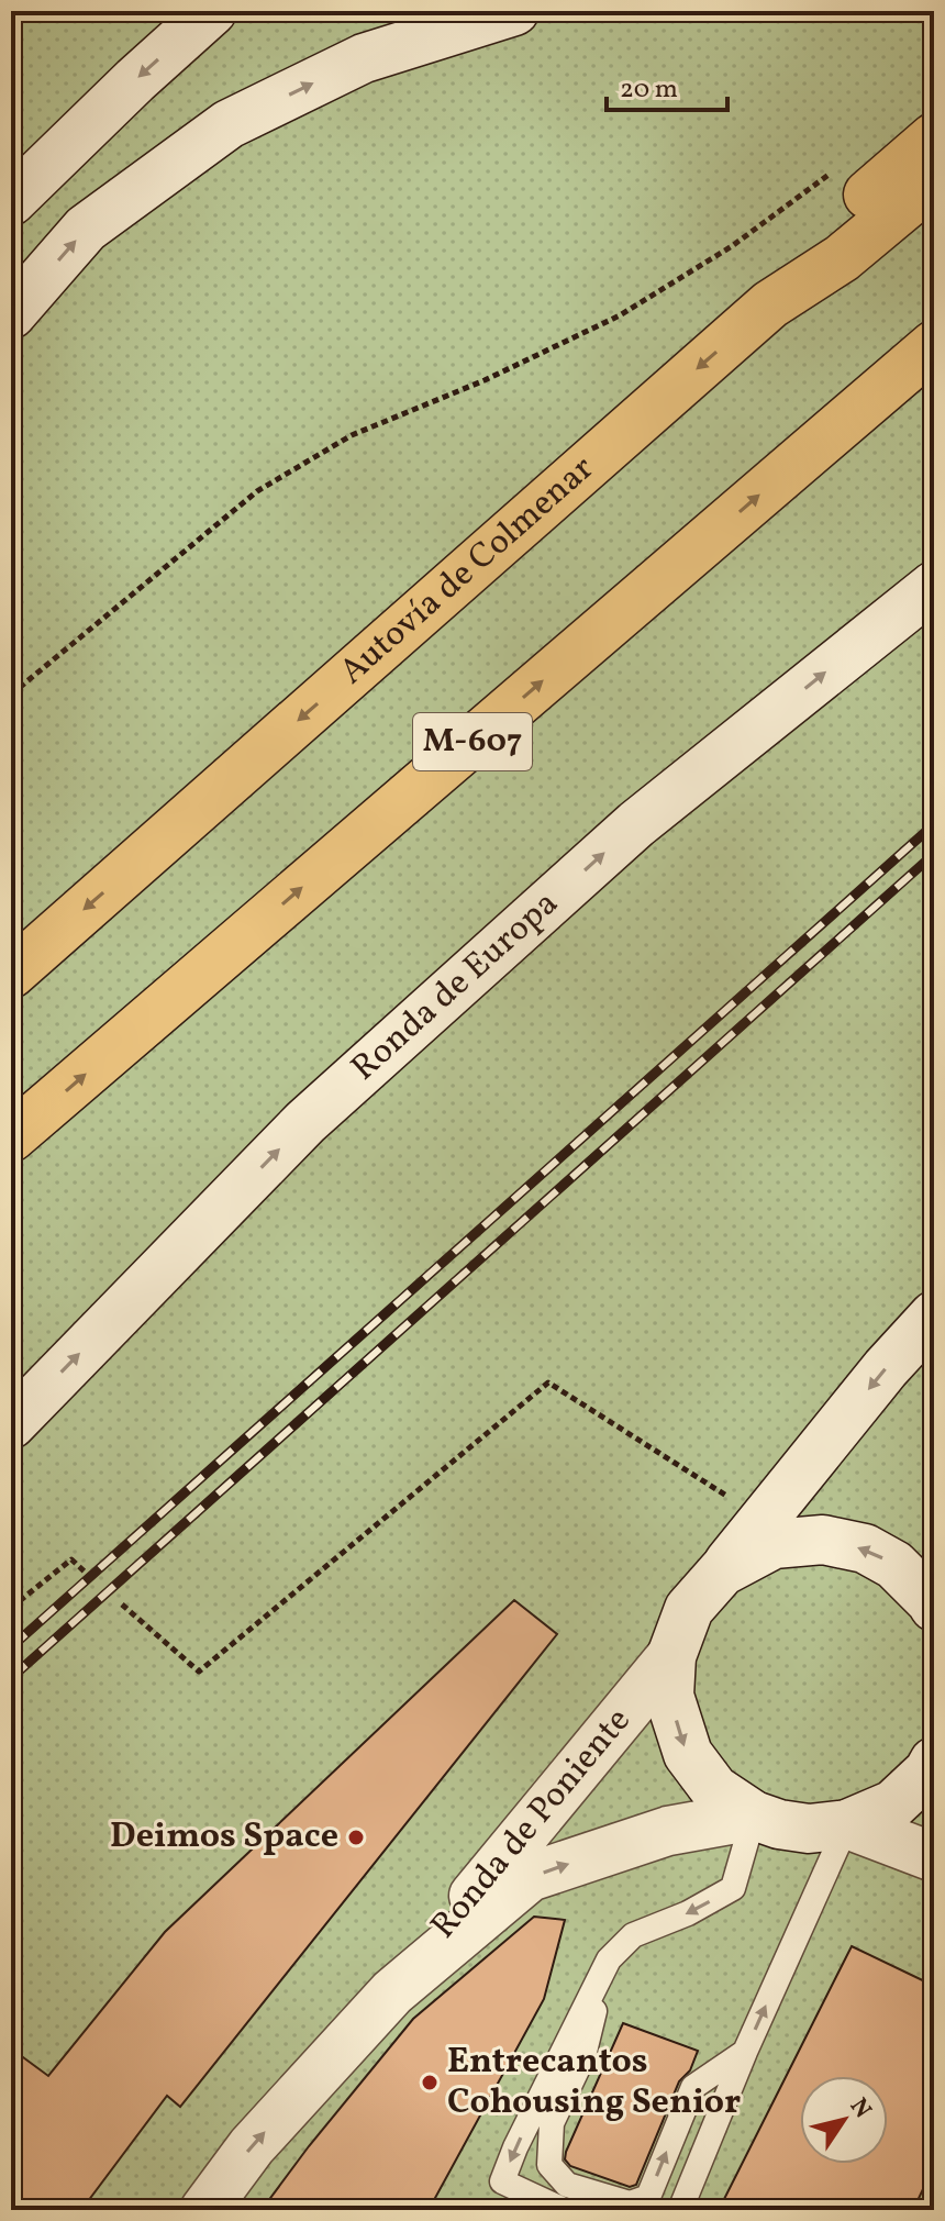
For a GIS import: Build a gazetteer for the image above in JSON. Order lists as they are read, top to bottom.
{
  "streets": {
    "highway": ["Autovía de Colmenar", "M-607"],
    "street": ["Ronda de Europa", "Ronda de Poniente"]
  },
  "one_way": ["Ronda de Europa"],
  "places": ["Deimos Space", "Entrecantos Cohousing Senior"],
  "scale_bar": "20 m",
  "north": "top right"
}
